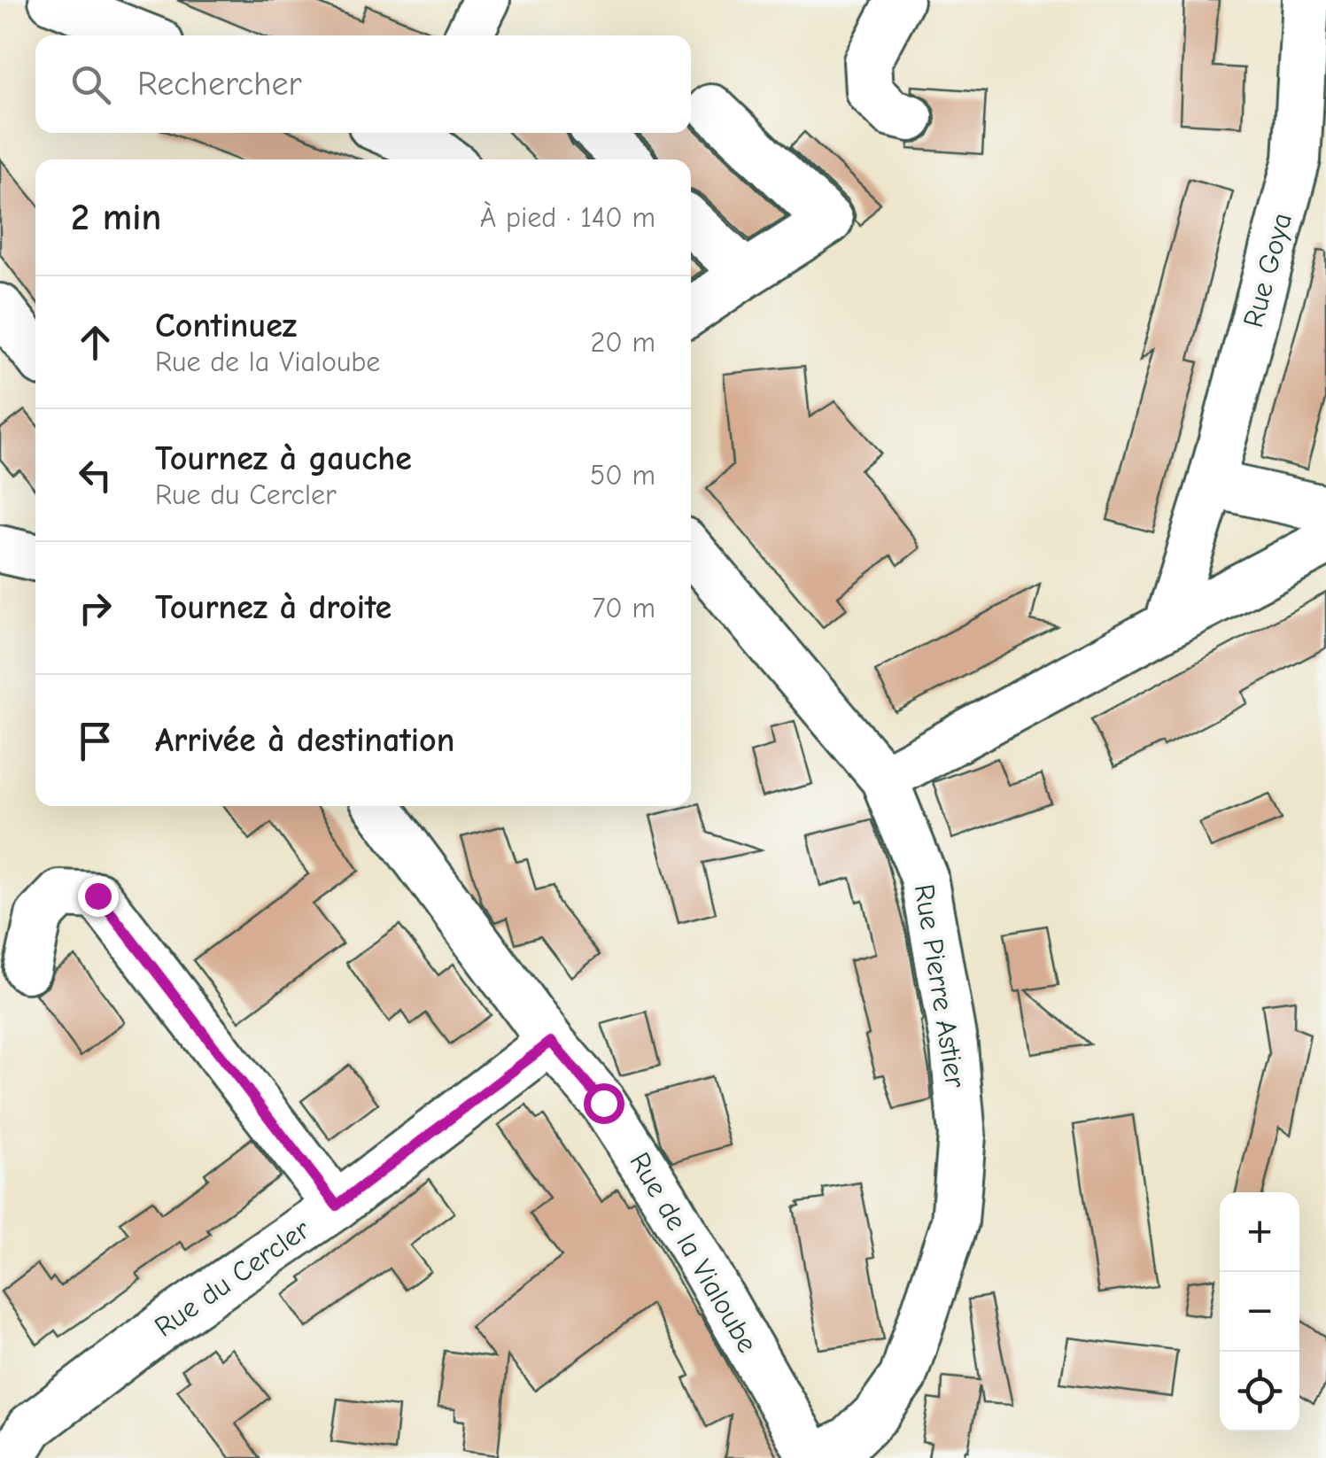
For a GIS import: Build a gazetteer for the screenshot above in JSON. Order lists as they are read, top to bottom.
{
  "streets": {
    "street": [
      "Rue Goya",
      "Rue Pierre Astier",
      "Rue de la Vialoube",
      "Rue du Cercler"
    ]
  },
  "crossings": [
    ["Rue Pierre Astier", "Rue de la Vialoube"],
    ["Rue de la Vialoube", "Rue du Cercler"]
  ],
  "page": {
    "search": "Rechercher",
    "heading": ["2 min", "À pied · 140 m"],
    "list": [
      ["Continuez", "Rue de la Vialoube", "20 m"],
      ["Tournez à gauche", "Rue du Cercler", "50 m"],
      ["Tournez à droite", "70 m"],
      "Arrivée à destination"
    ],
    "map_buttons": ["+", "−"]
  }
}
